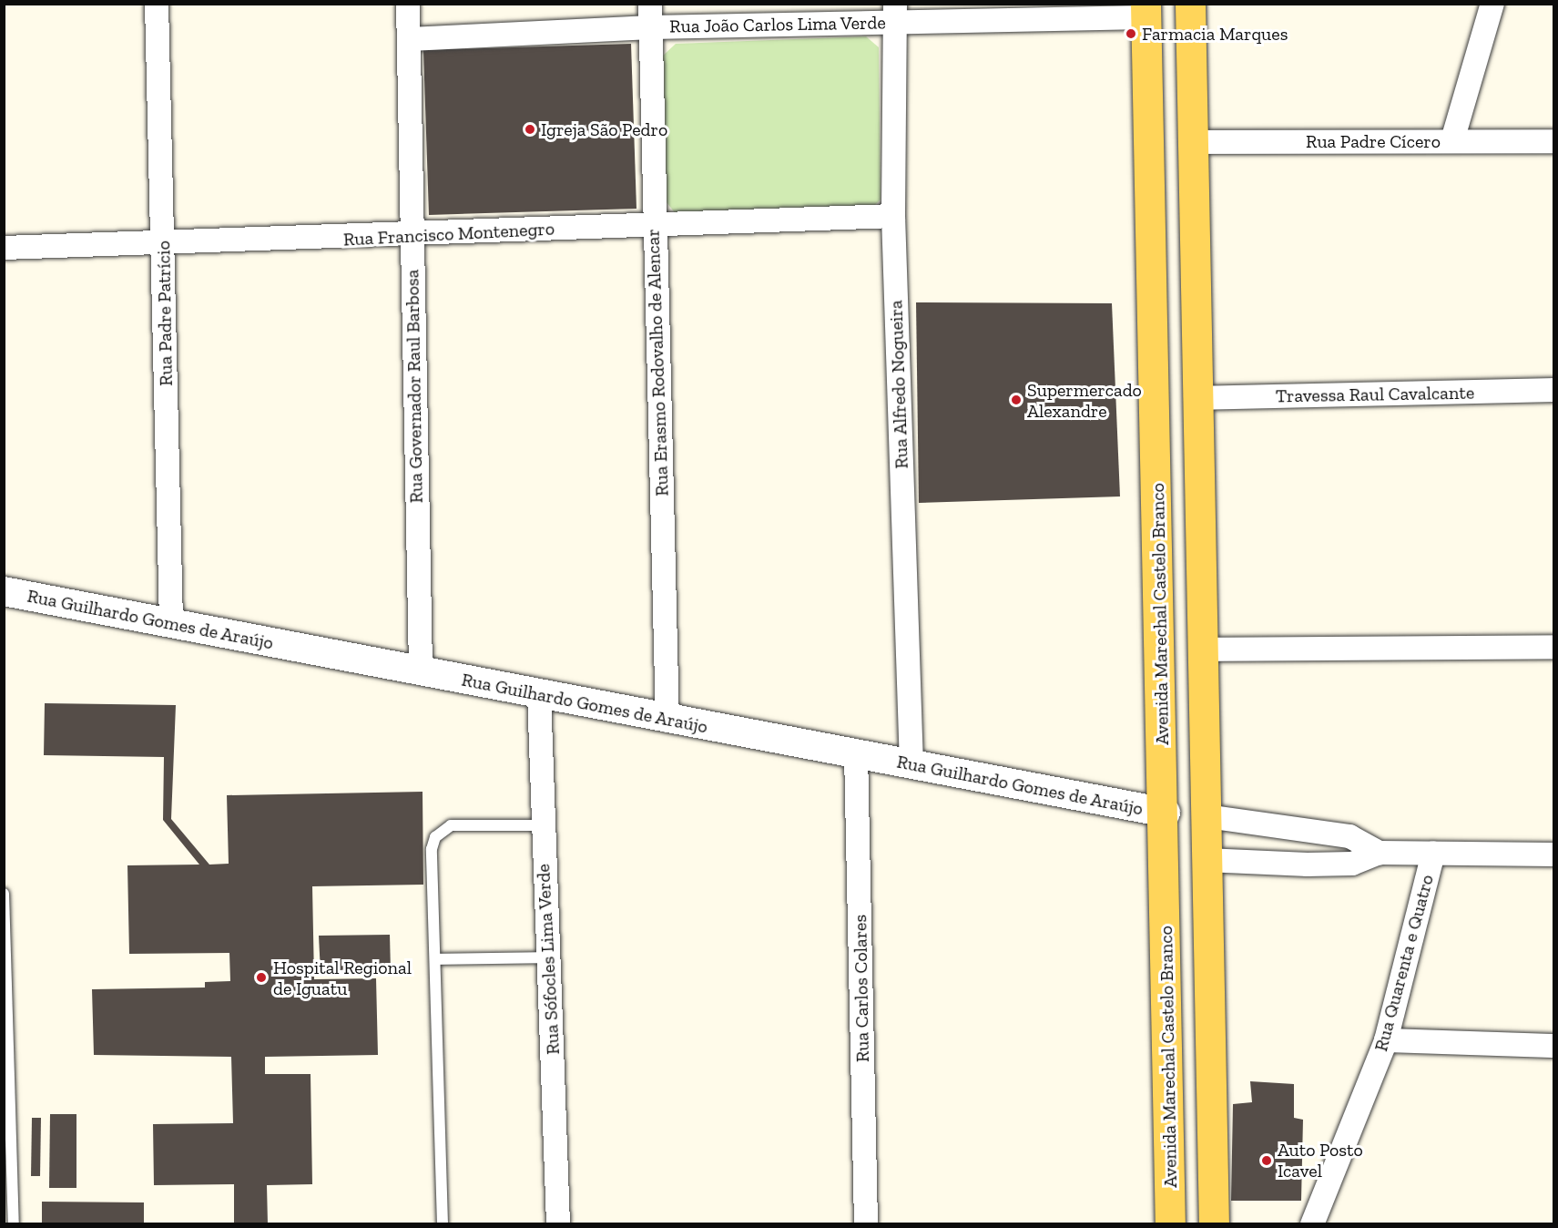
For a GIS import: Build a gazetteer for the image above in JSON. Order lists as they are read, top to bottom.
{
  "streets": {
    "main road": ["Avenida Marechal Castelo Branco"],
    "street": [
      "Rua João Carlos Lima Verde",
      "Rua Padre Cícero",
      "Rua Francisco Montenegro",
      "Rua Padre Patrício",
      "Rua Erasmo Rodovalho de Alencar",
      "Rua Alfredo Nogueira",
      "Rua Governador Raul Barbosa",
      "Travessa Raul Cavalcante",
      "Rua Guilhardo Gomes de Araújo",
      "Rua Sófocles Lima Verde",
      "Rua Quarenta e Quatro",
      "Rua Carlos Colares"
    ]
  },
  "crossings": [
    ["Rua João Carlos Lima Verde", "Rua Erasmo Rodovalho de Alencar"],
    ["Rua João Carlos Lima Verde", "Rua Alfredo Nogueira"],
    ["Rua João Carlos Lima Verde", "Rua Governador Raul Barbosa"],
    ["Rua João Carlos Lima Verde", "Avenida Marechal Castelo Branco"],
    ["Rua Francisco Montenegro", "Rua Padre Patrício"],
    ["Rua Francisco Montenegro", "Rua Erasmo Rodovalho de Alencar"],
    ["Rua Francisco Montenegro", "Rua Alfredo Nogueira"],
    ["Rua Francisco Montenegro", "Rua Governador Raul Barbosa"],
    ["Rua Padre Patrício", "Rua Guilhardo Gomes de Araújo"],
    ["Rua Erasmo Rodovalho de Alencar", "Rua Guilhardo Gomes de Araújo"],
    ["Rua Alfredo Nogueira", "Rua Guilhardo Gomes de Araújo"],
    ["Rua Governador Raul Barbosa", "Rua Guilhardo Gomes de Araújo"],
    ["Avenida Marechal Castelo Branco", "Rua Guilhardo Gomes de Araújo"],
    ["Rua Guilhardo Gomes de Araújo", "Rua Sófocles Lima Verde"],
    ["Rua Guilhardo Gomes de Araújo", "Rua Carlos Colares"]
  ],
  "places": [
    "Farmacia Marques",
    "Igreja São Pedro",
    "Supermercado Alexandre",
    "Hospital Regional de Iguatu",
    "Auto Posto Icavel"
  ]
}
